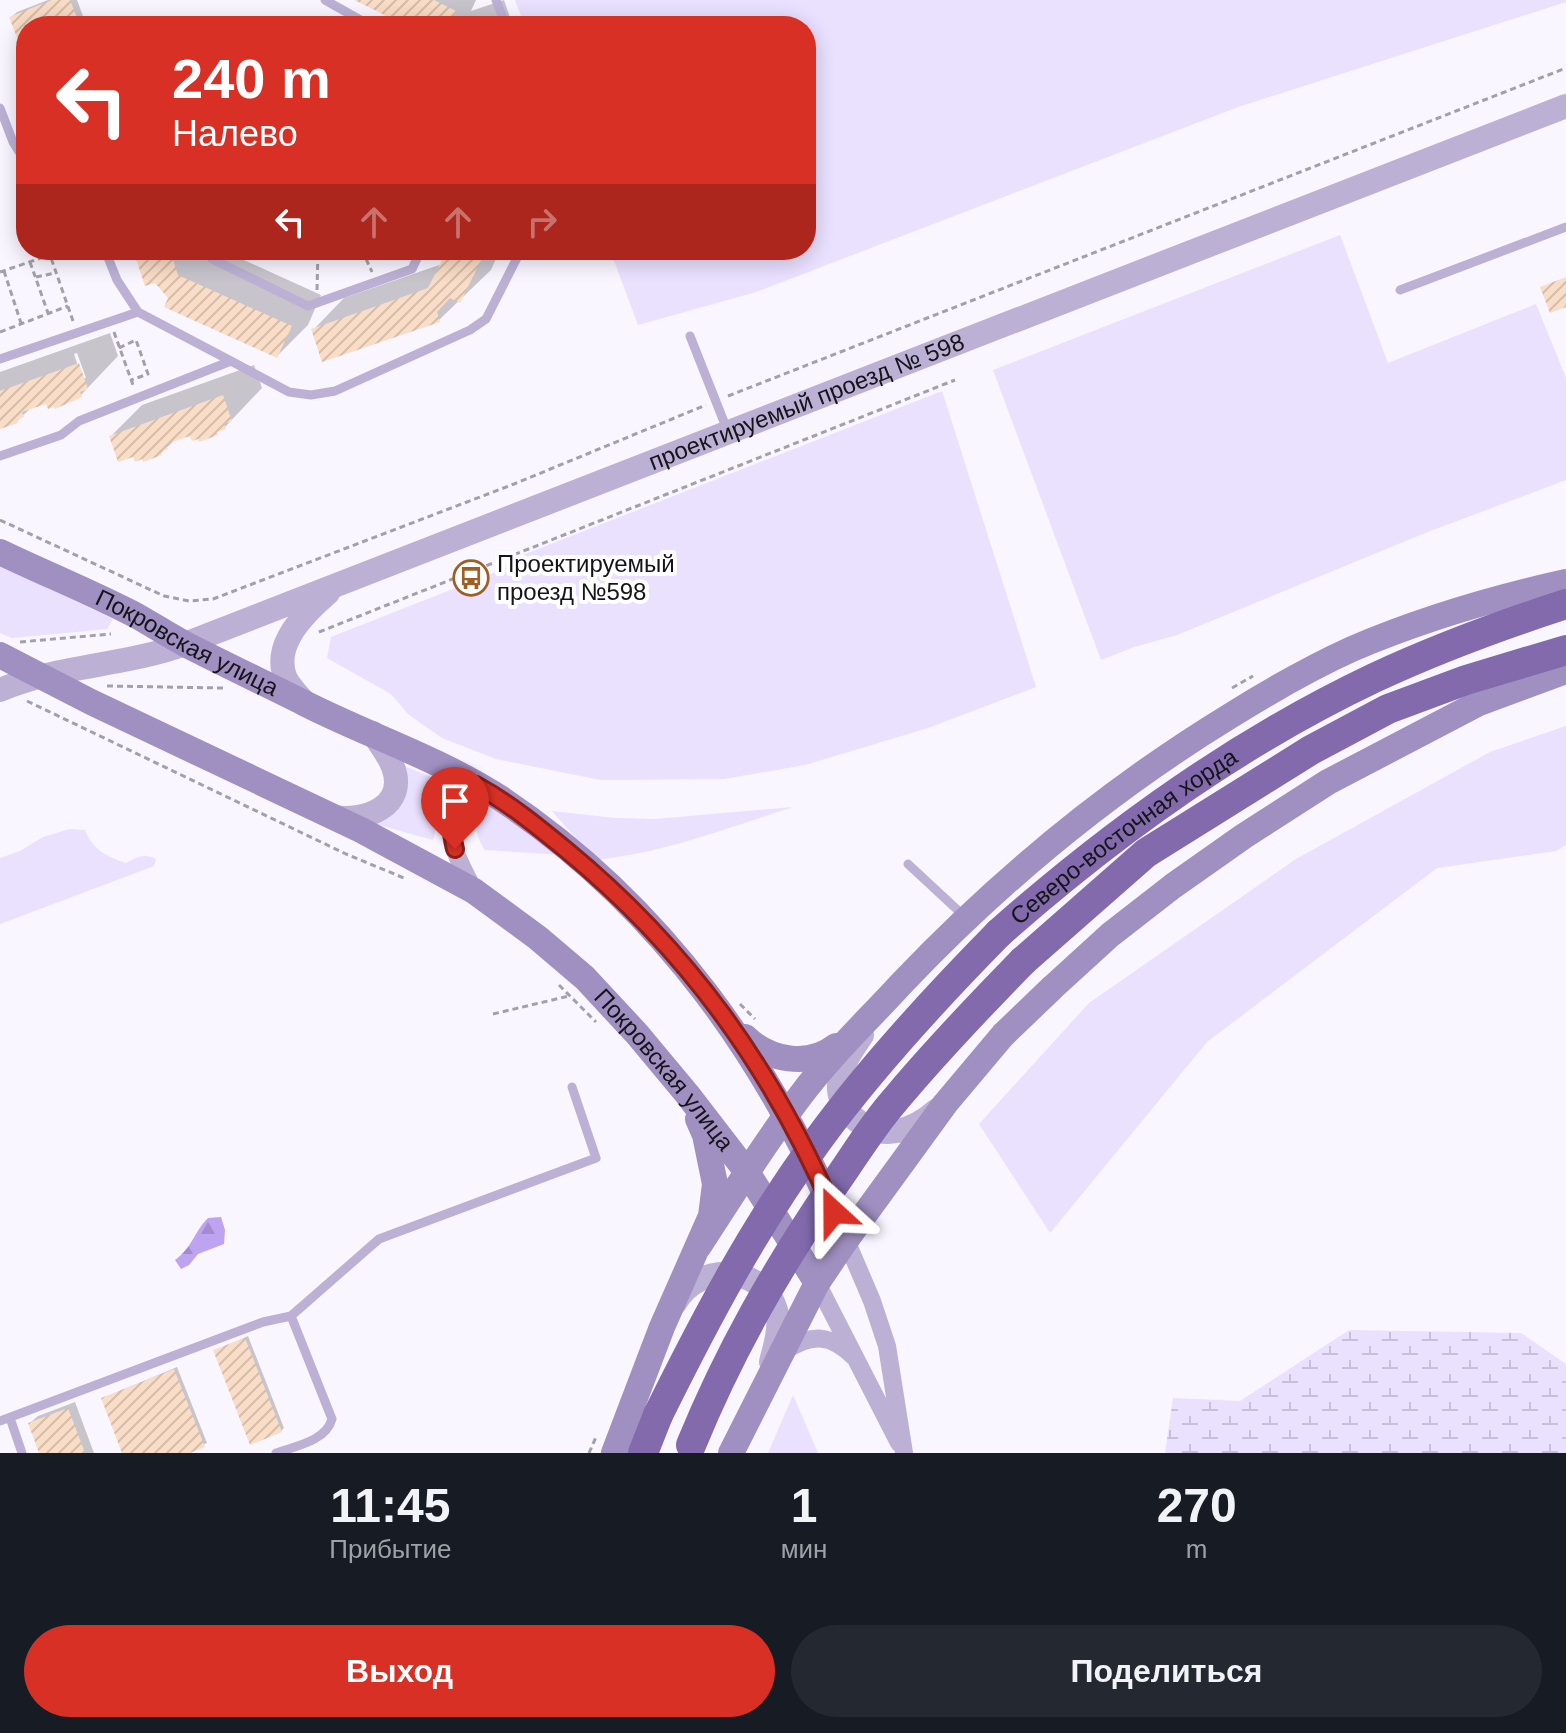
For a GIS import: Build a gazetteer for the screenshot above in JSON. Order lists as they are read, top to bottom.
{
  "streets": {
    "highway": ["Северо-восточная хорда"],
    "main road": ["Покровская улица"],
    "street": ["проектируемый проезд № 598"]
  },
  "crossings": [
    ["проектируемый проезд № 598", "Покровская улица"]
  ],
  "places": {
    "bus stop": ["Проектируемый проезд №598"]
  },
  "page": {
    "turn": ["240 m", "Налево"],
    "eta": [
      "11:45",
      "Прибытие",
      "1",
      "мин",
      "270",
      "m"
    ],
    "buttons": ["Выход", "Поделиться"]
  }
}
